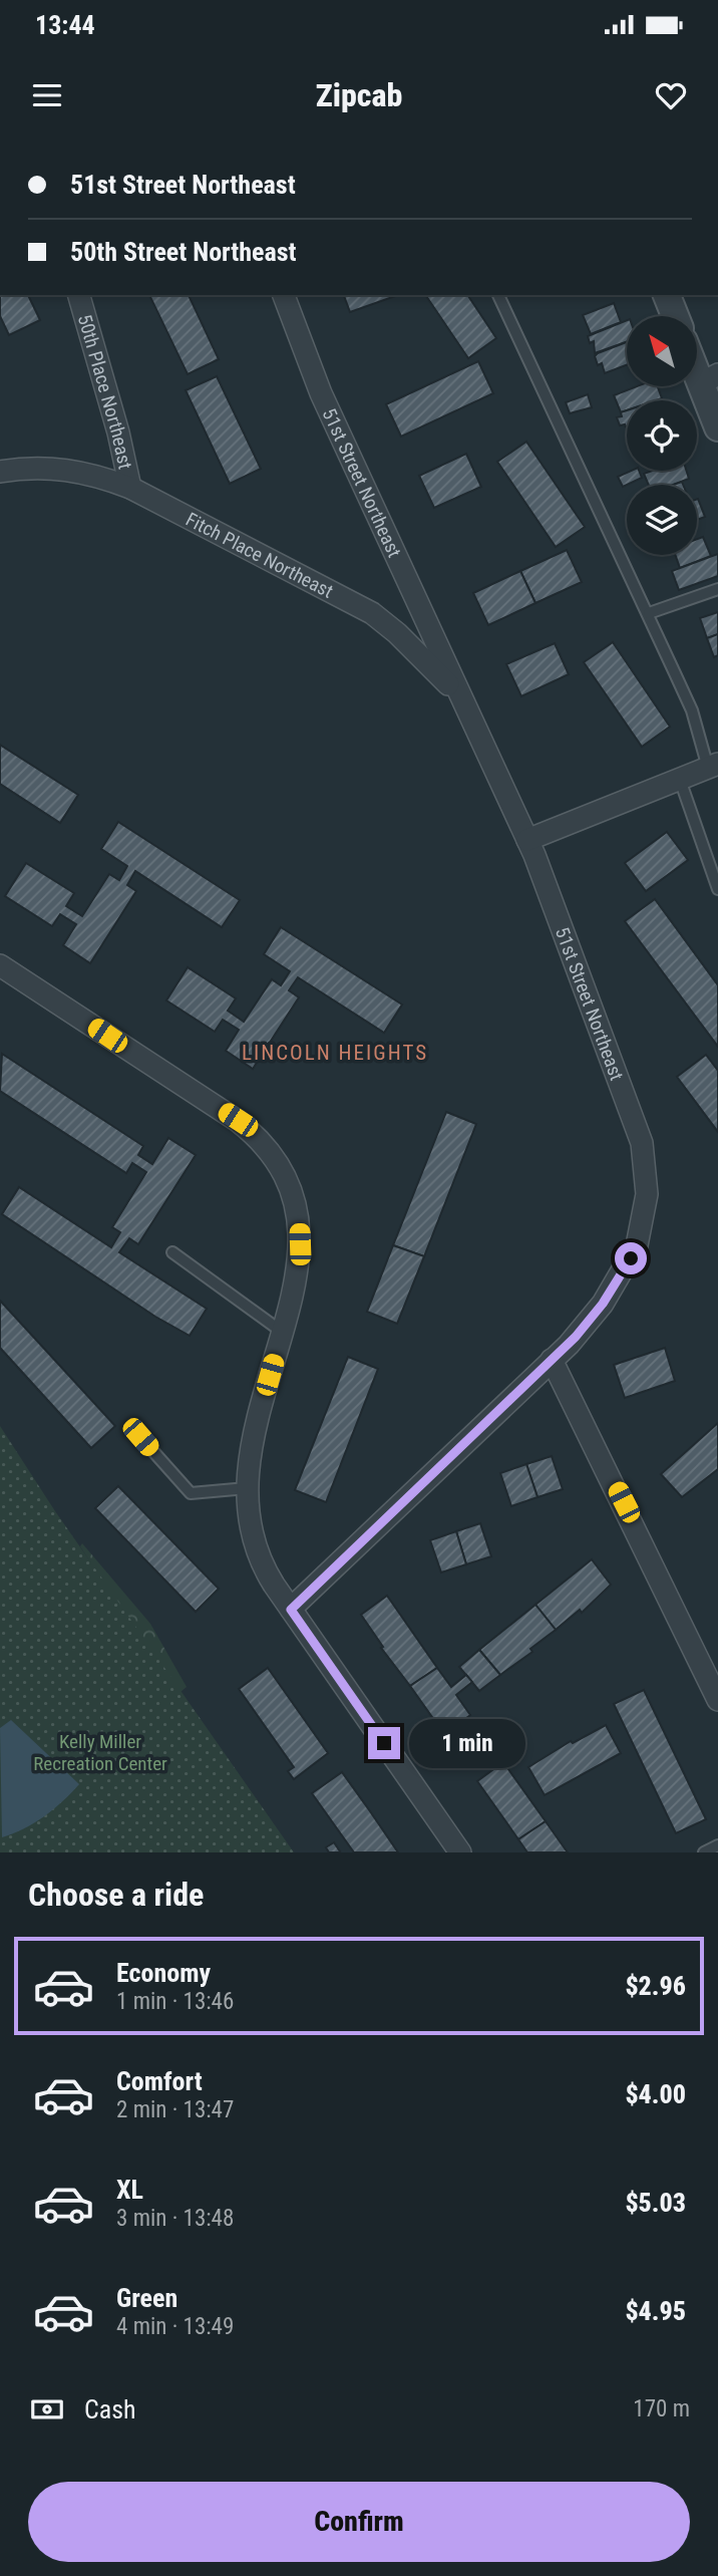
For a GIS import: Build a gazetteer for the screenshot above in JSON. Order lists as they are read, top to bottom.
{
  "streets": {
    "street": ["50th Place Northeast", "51st Street Northeast", "Fitch Place Northeast"]
  },
  "crossings": [
    ["50th Place Northeast", "Fitch Place Northeast"],
    ["51st Street Northeast", "Fitch Place Northeast"]
  ],
  "districts": ["LINCOLN HEIGHTS"],
  "parks": ["Kelly Miller Recreation Center"],
  "north": "top left",
  "page": {
    "status": "13:44",
    "header": "Zipcab",
    "banner": ["51st Street Northeast", "50th Street Northeast"],
    "bubble": "1 min",
    "heading": "Choose a ride",
    "list": [
      {
        "name": "Economy",
        "note": "1 min · 13:46",
        "value": "$2.96"
      },
      {
        "name": "Comfort",
        "note": "2 min · 13:47",
        "value": "$4.00"
      },
      {
        "name": "XL",
        "note": "3 min · 13:48",
        "value": "$5.03"
      },
      {
        "name": "Green",
        "note": "4 min · 13:49",
        "value": "$4.95"
      }
    ],
    "pay": ["Cash", "170 m"],
    "buttons": "Confirm"
  }
}
